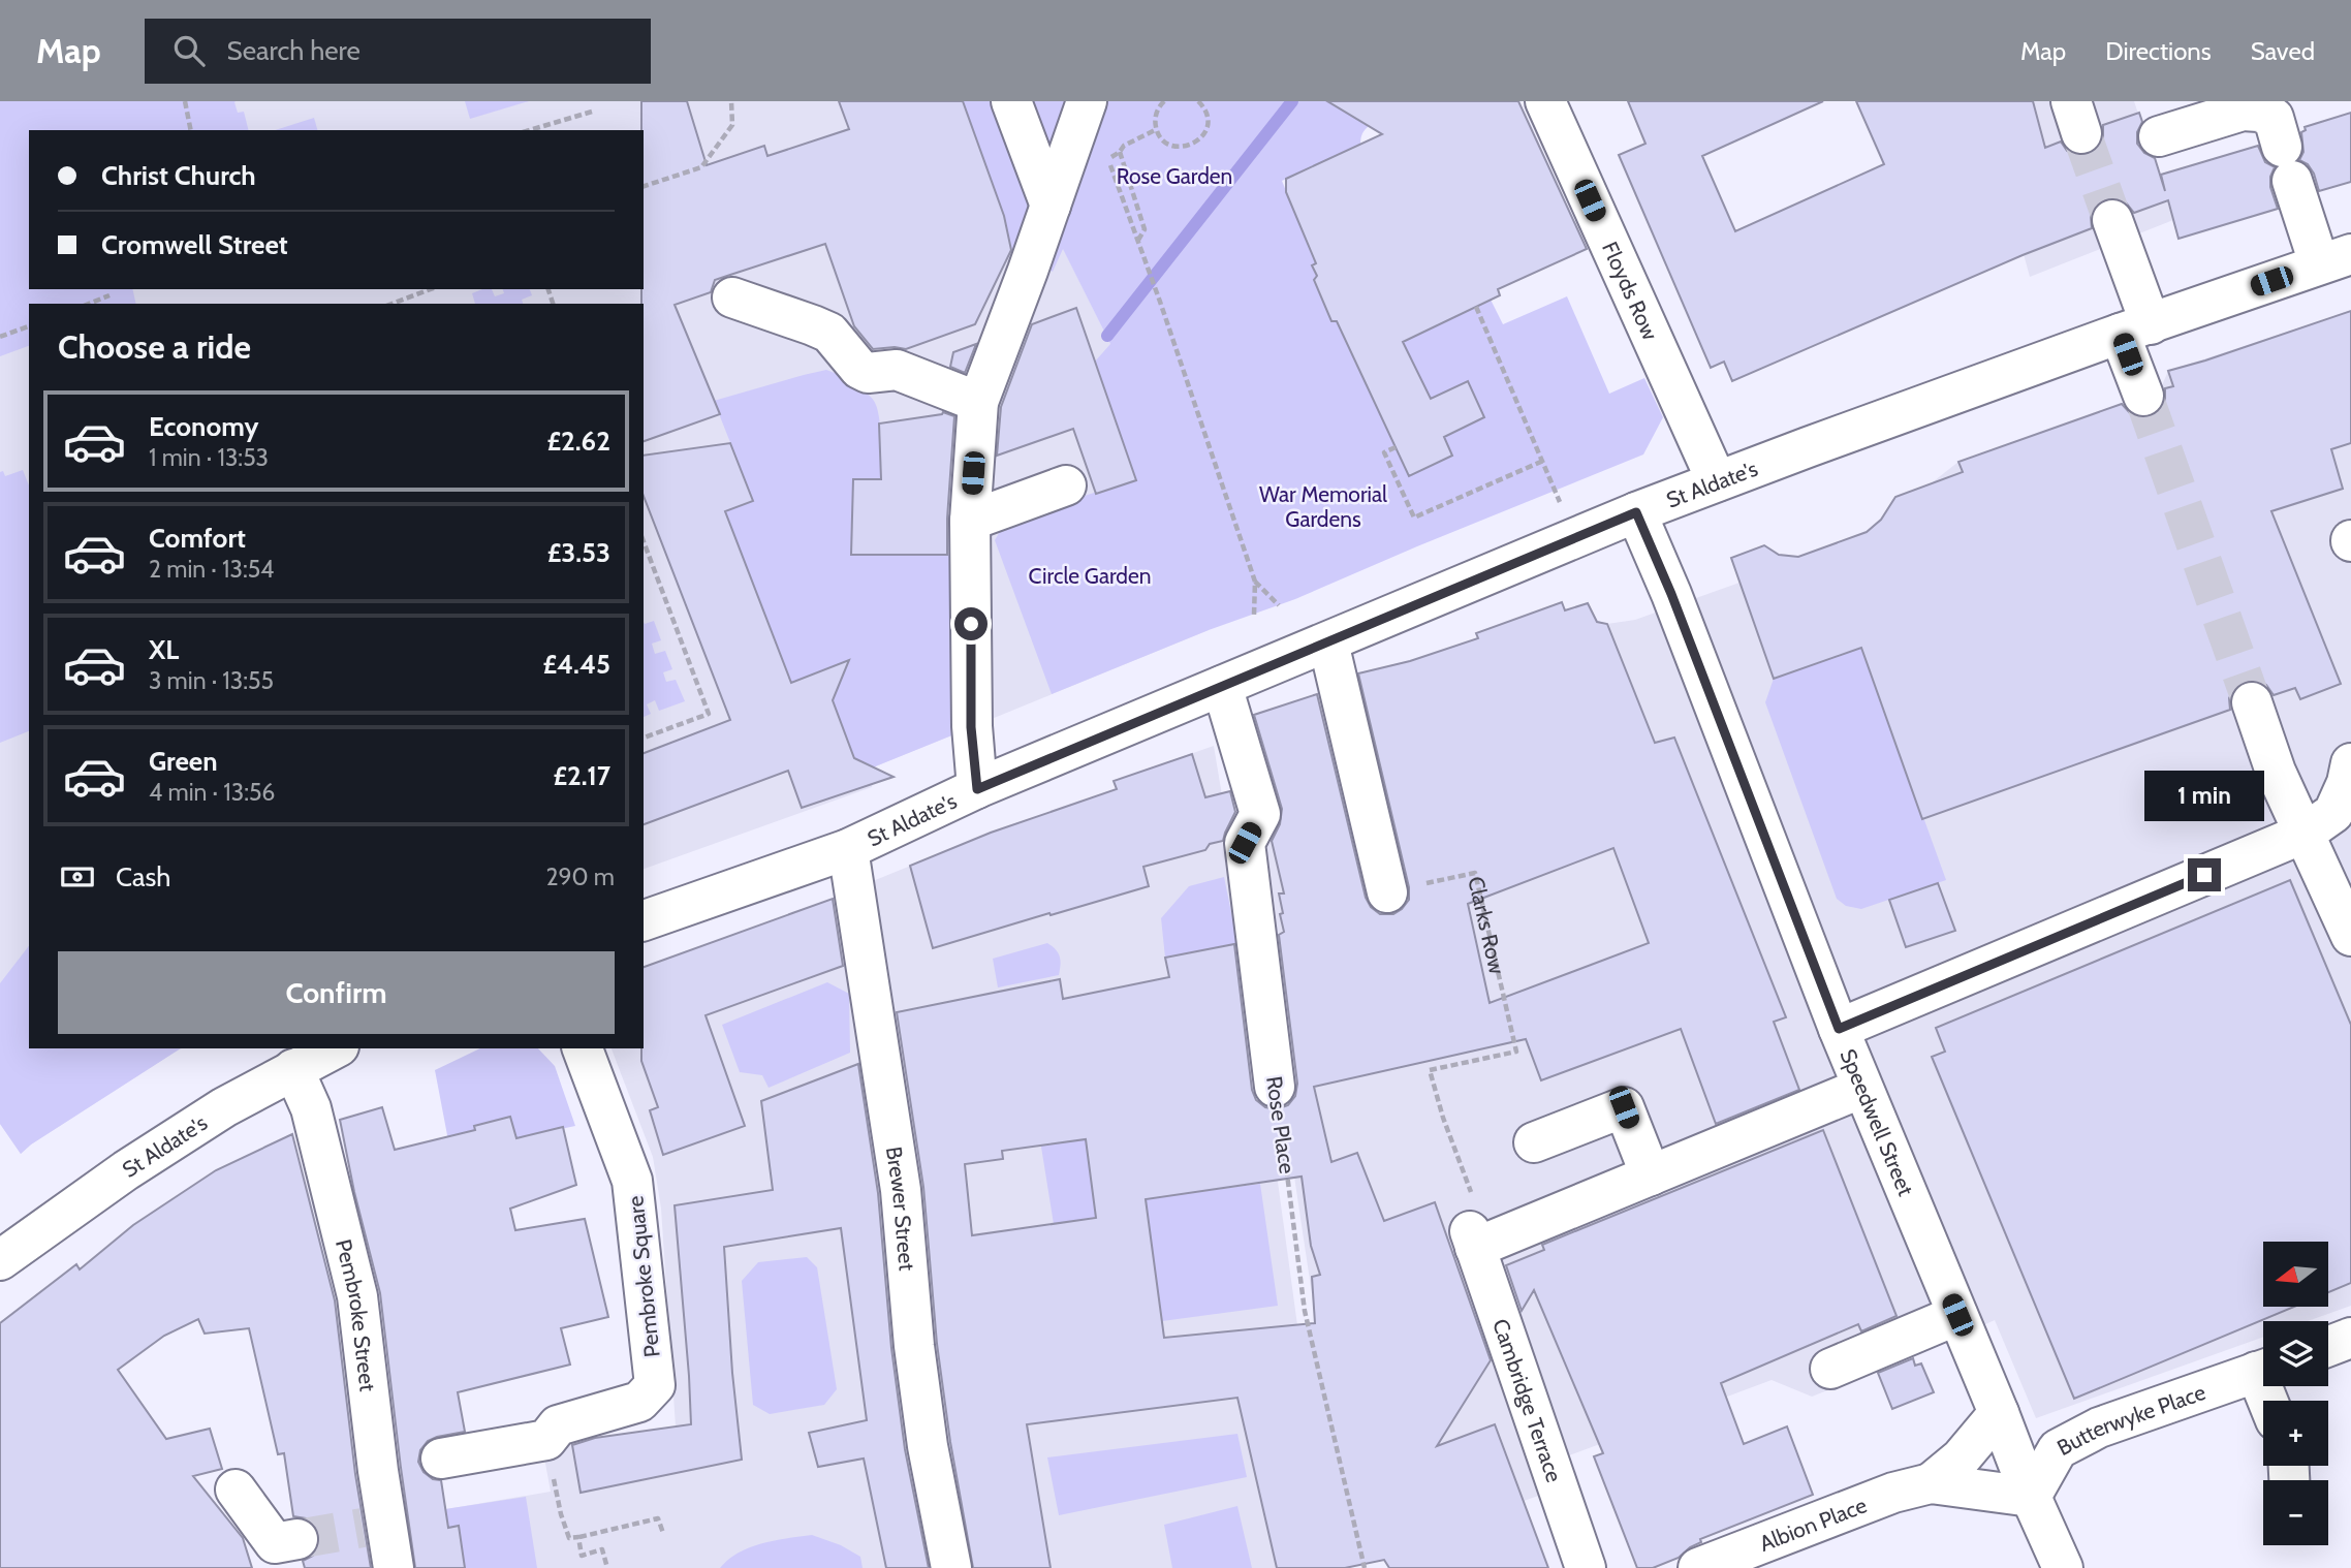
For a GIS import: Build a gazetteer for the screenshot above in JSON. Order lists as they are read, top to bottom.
{
  "streets": {
    "street": [
      "Floyds Row",
      "St Aldate's",
      "Speedwell Street",
      "Rose Place",
      "Brewer Street",
      "Pembroke Square",
      "Pembroke Street",
      "Cambridge Terrace",
      "Butterwyke Place",
      "Albion Place"
    ],
    "path": ["Clarks Row"]
  },
  "crossings": [
    ["Floyds Row", "St Aldate's"],
    ["St Aldate's", "Speedwell Street"],
    ["St Aldate's", "Rose Place"],
    ["St Aldate's", "Brewer Street"],
    ["St Aldate's", "Pembroke Street"],
    ["Clarks Row", "Cambridge Terrace"],
    ["Speedwell Street", "Butterwyke Place"],
    ["Speedwell Street", "Albion Place"],
    ["Butterwyke Place", "Albion Place"]
  ],
  "parks": ["Rose Garden", "War Memorial Gardens", "Circle Garden"],
  "north": "left",
  "page": {
    "header": "Map",
    "search": "Search here",
    "nav": ["Map", "Directions", "Saved"],
    "banner": ["Christ Church", "Cromwell Street"],
    "heading": "Choose a ride",
    "list": [
      {
        "name": "Economy",
        "note": "1 min · 13:53",
        "value": "£2.62"
      },
      {
        "name": "Comfort",
        "note": "2 min · 13:54",
        "value": "£3.53"
      },
      {
        "name": "XL",
        "note": "3 min · 13:55",
        "value": "£4.45"
      },
      {
        "name": "Green",
        "note": "4 min · 13:56",
        "value": "£2.17"
      }
    ],
    "bubble": "1 min",
    "pay": ["Cash", "290 m"],
    "buttons": "Confirm",
    "map_buttons": ["+", "−"]
  }
}
